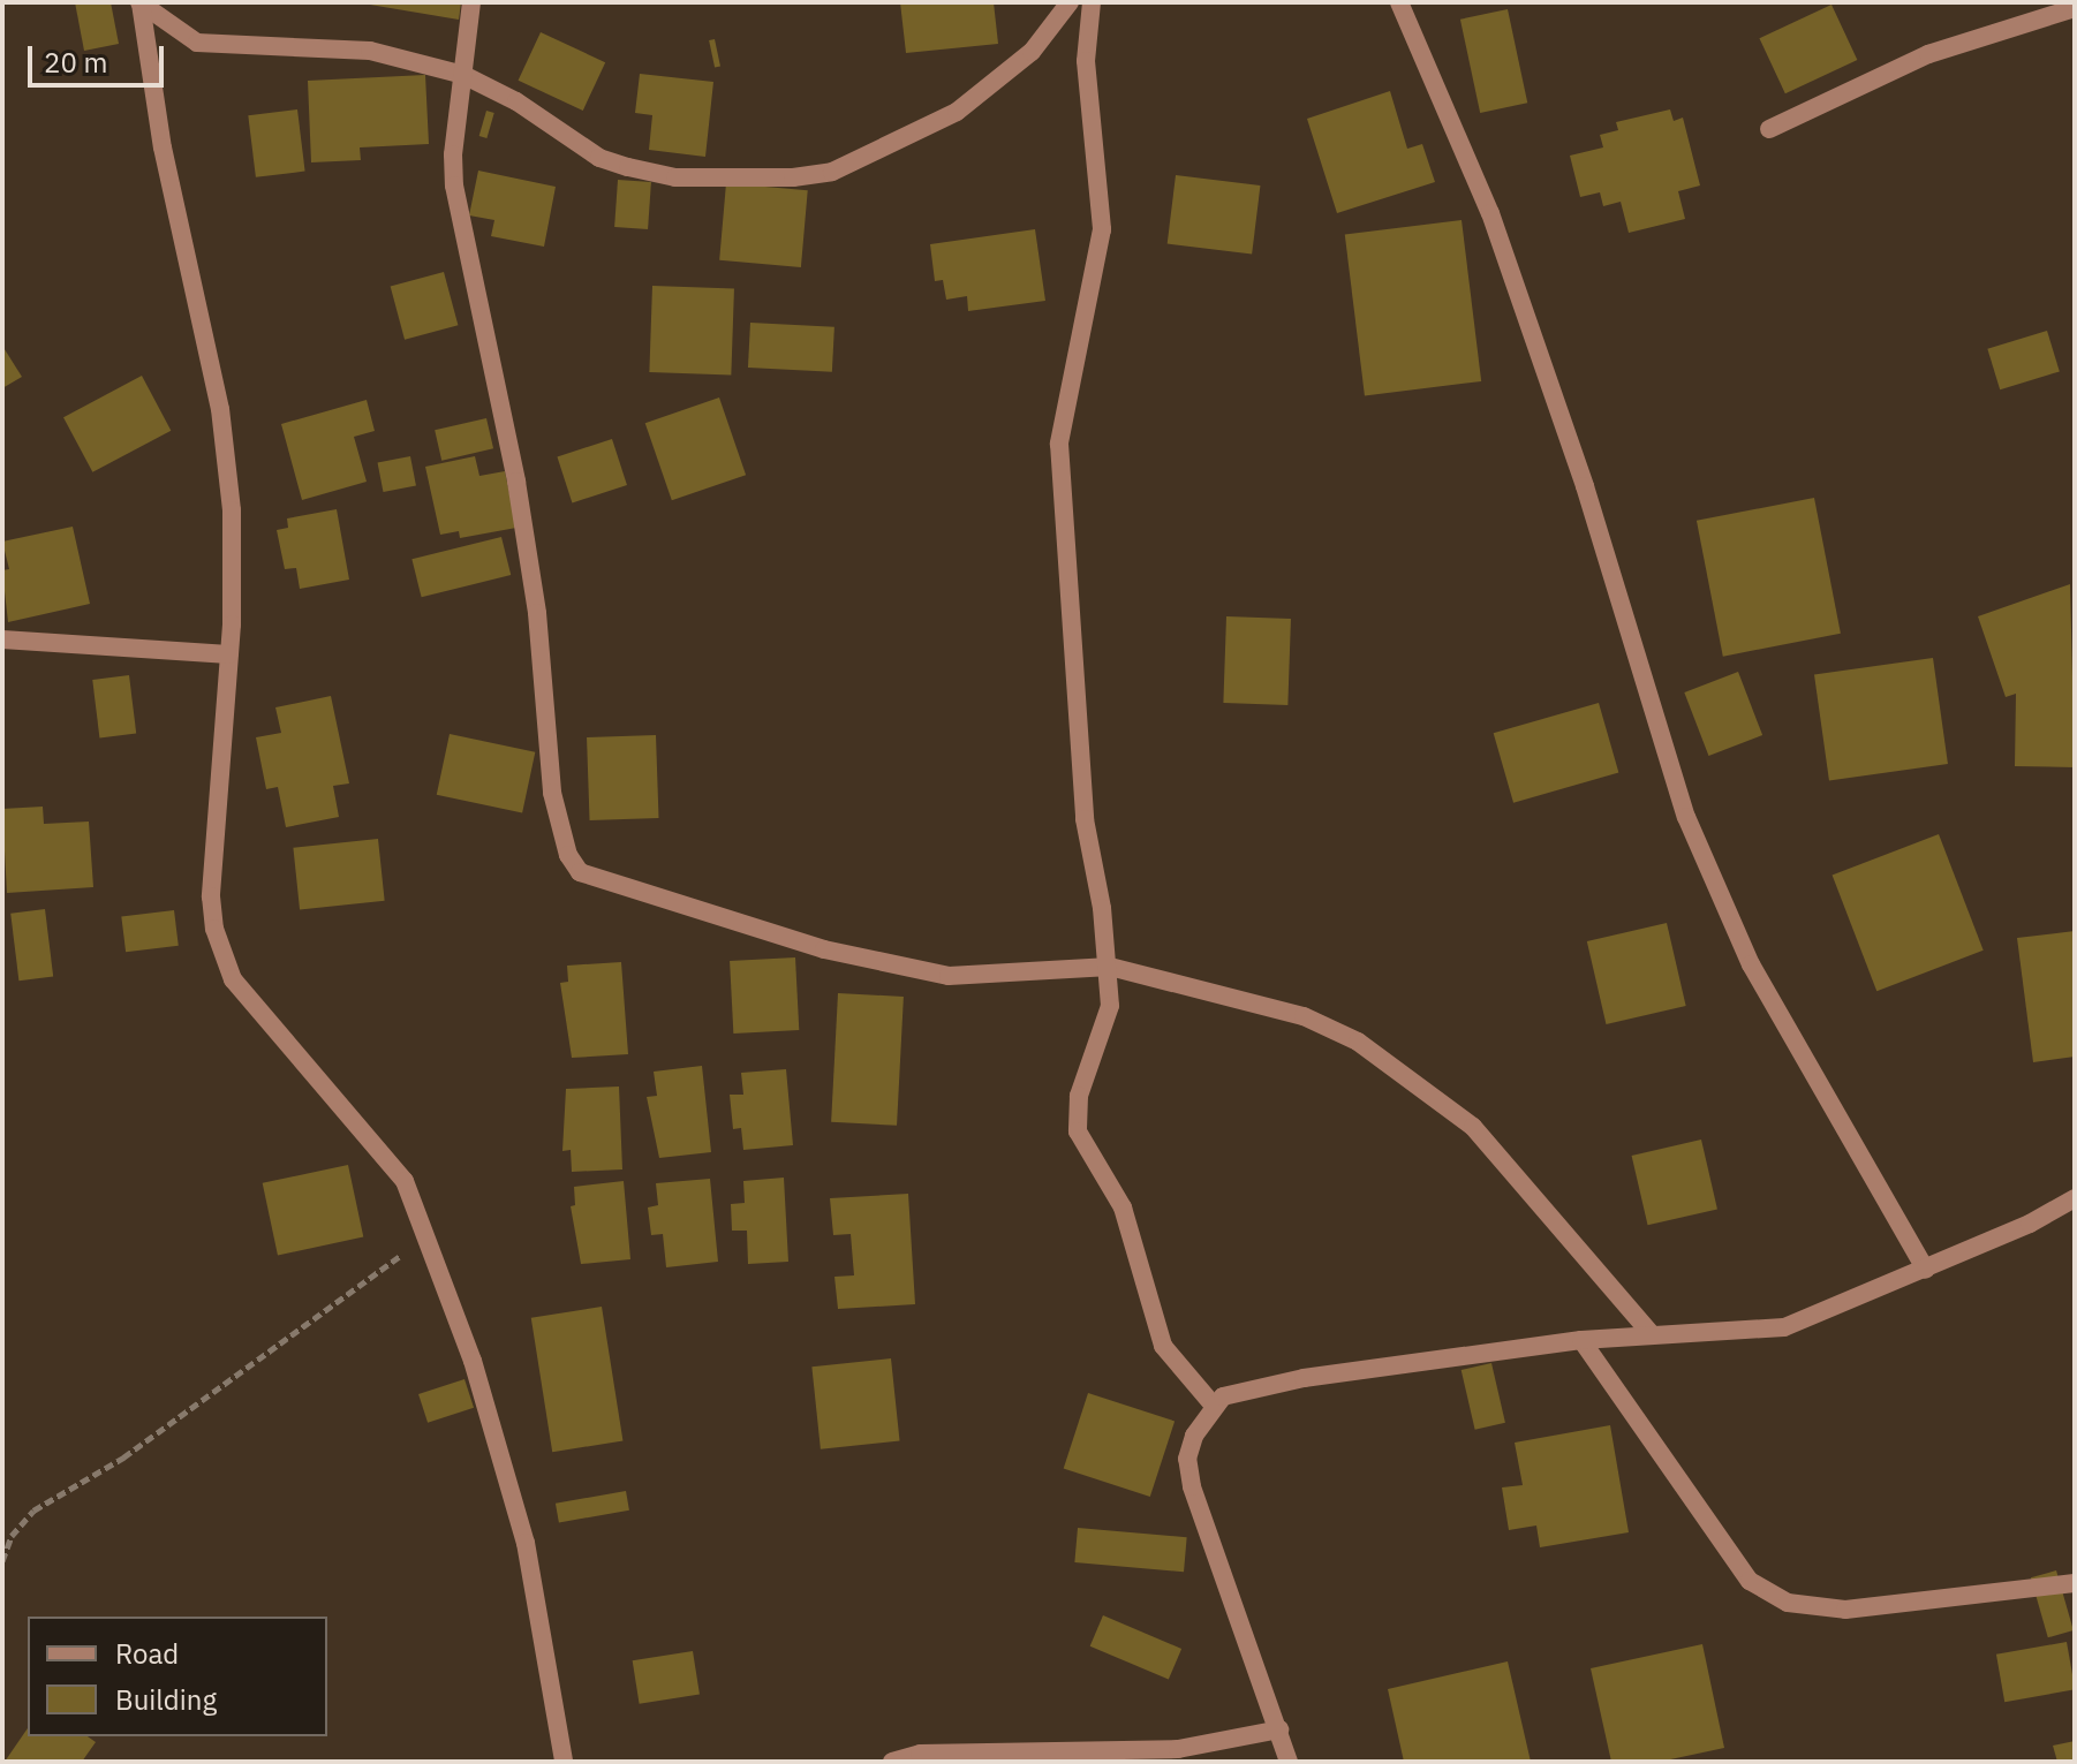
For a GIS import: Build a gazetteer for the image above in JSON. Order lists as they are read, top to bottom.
{
  "legend": ["Road", "Building"],
  "scale_bar": "20 m"
}
